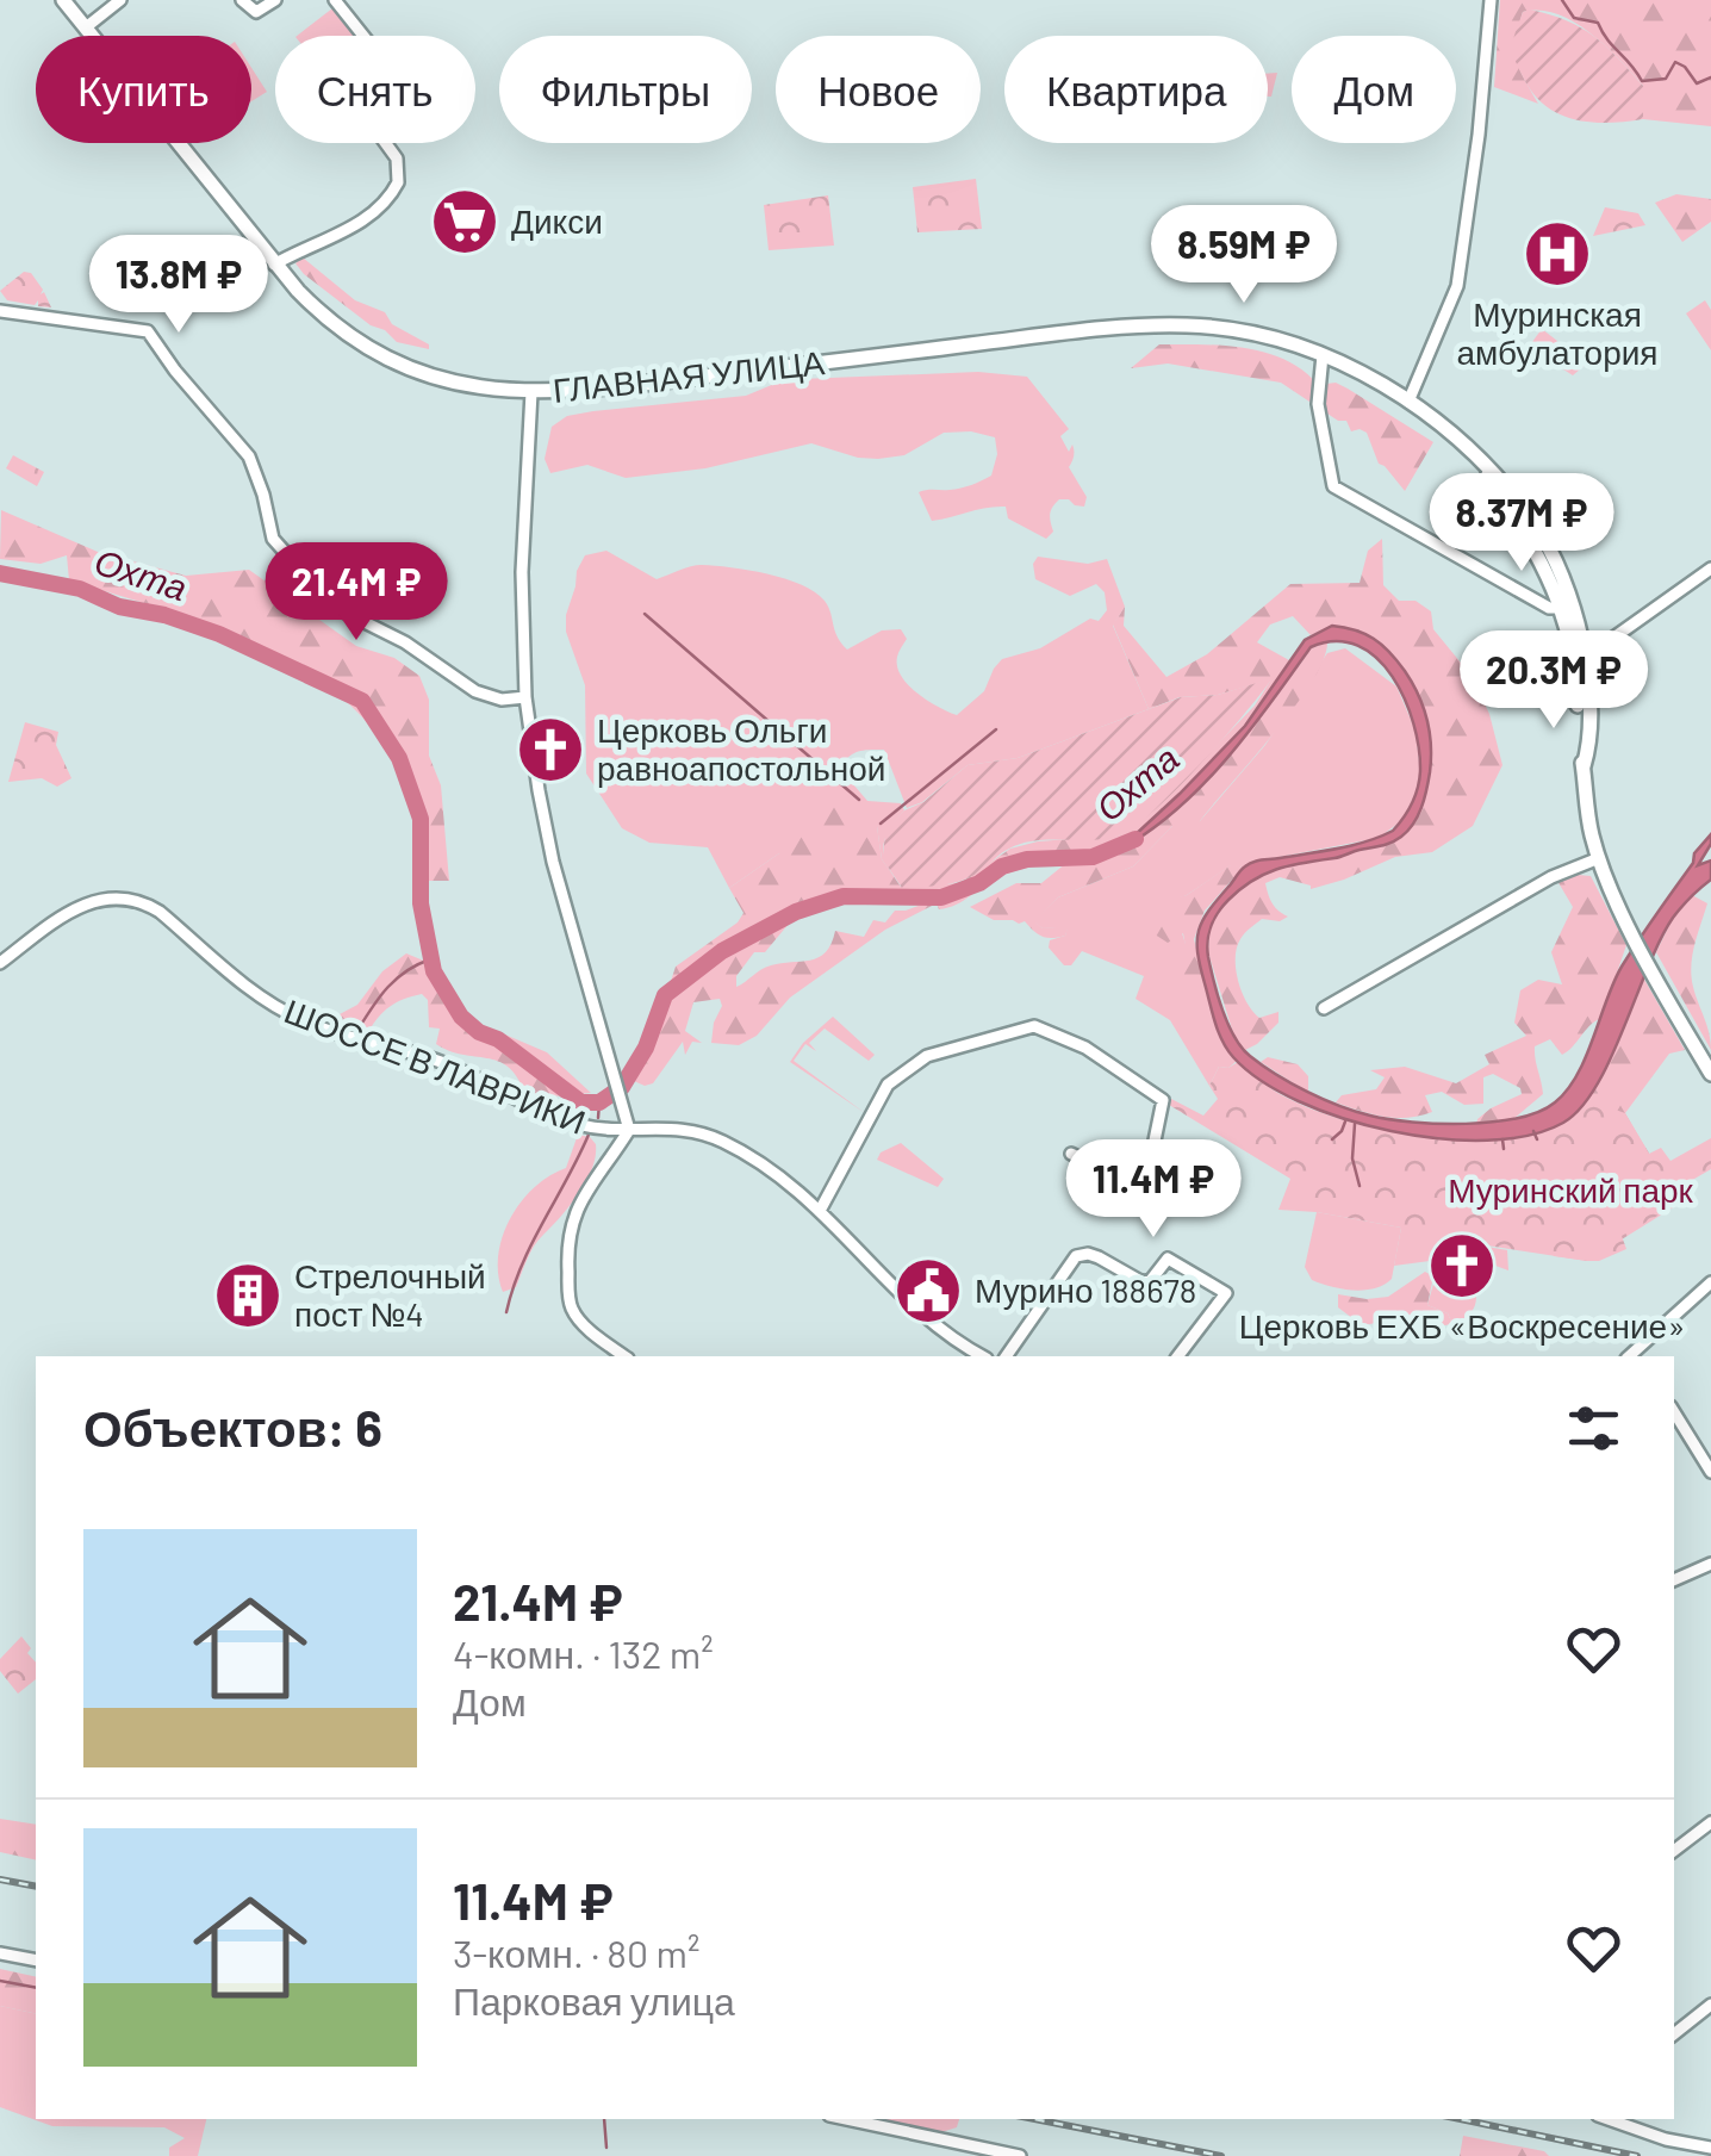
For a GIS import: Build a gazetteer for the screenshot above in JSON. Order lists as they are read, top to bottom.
{
  "streets": {
    "main road": ["ГЛАВНАЯ УЛИЦА"],
    "street": ["ШОССЕ В ЛАВРИКИ"]
  },
  "water": ["Охта"],
  "parks": ["Муринский парк"],
  "places": {
    "supermarket": ["Дикси"],
    "hospital": ["Муринская амбулатория"],
    "church": ["Церковь Ольги равноапостольной", "Церковь ЕХБ «Воскресение»"],
    "public building": ["Мурино 188678"],
    "building": ["Стрелочный пост №4"]
  },
  "page": {
    "chip": [
      "Купить",
      "Снять",
      "Фильтры",
      "Новое",
      "Квартира",
      "Дом"
    ],
    "price": [
      "8.59M ₽",
      "13.8M ₽",
      "8.37M ₽",
      "21.4M ₽",
      "20.3M ₽",
      "11.4M ₽"
    ],
    "heading": "Объектов: 6",
    "list": [
      {
        "name": "21.4M ₽",
        "note": "4-комн. · 132 m² · Дом"
      },
      {
        "name": "11.4M ₽",
        "note": "3-комн. · 80 m² · Парковая улица"
      }
    ]
  }
}
